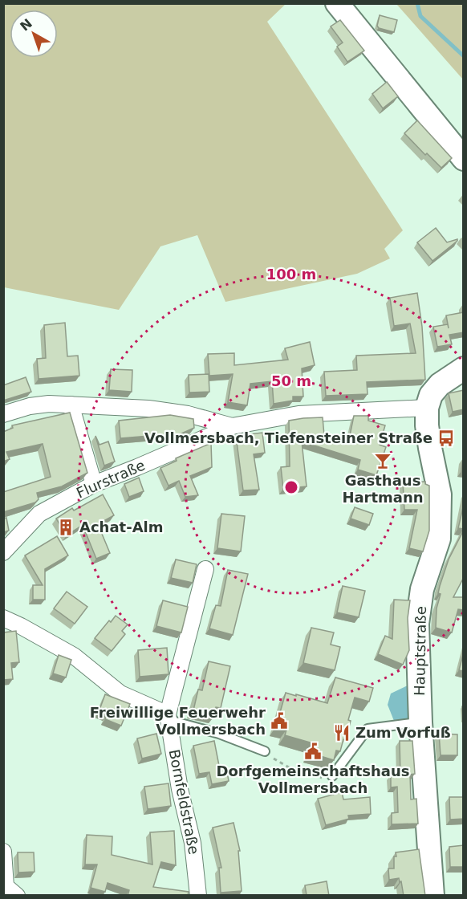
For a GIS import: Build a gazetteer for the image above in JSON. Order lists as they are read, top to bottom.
{
  "streets": {
    "main road": ["Hauptstraße"],
    "street": ["Flurstraße", "Bornfeldstraße"]
  },
  "places": {
    "bus stop": ["Vollmersbach, Tiefensteiner Straße"],
    "bar": ["Gasthaus Hartmann"],
    "building": ["Achat-Alm"],
    "public building": ["Freiwillige Feuerwehr Vollmersbach", "Dorfgemeinschaftshaus Vollmersbach"],
    "restaurant": ["Zum Vorfuß"]
  },
  "north": "top left",
  "rings": ["100 m", "50 m"]
}
